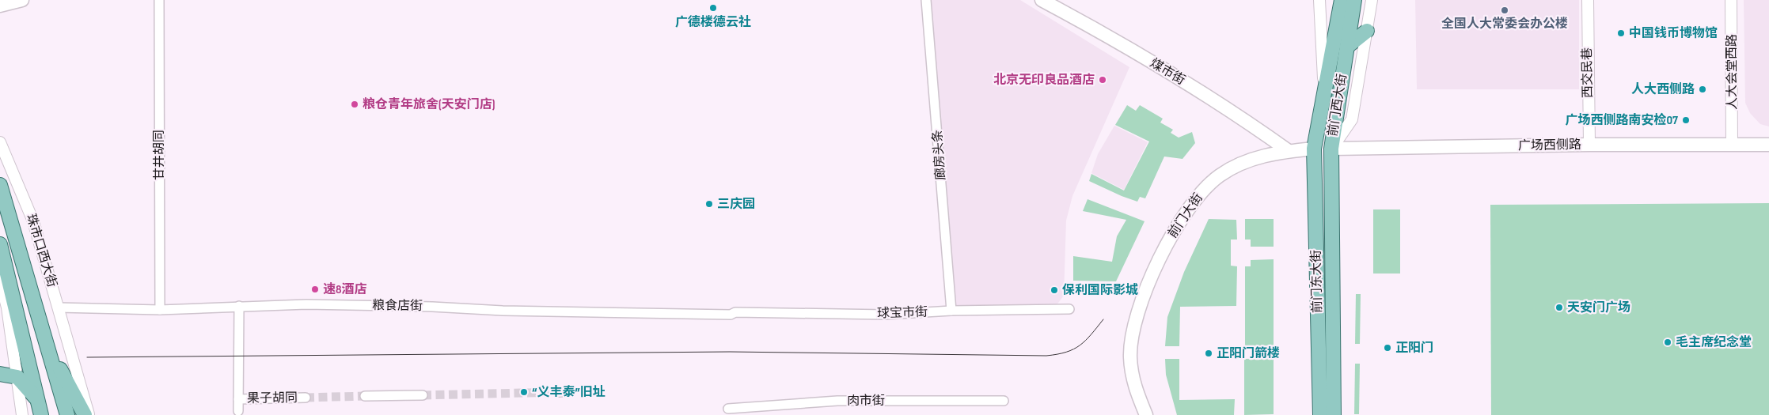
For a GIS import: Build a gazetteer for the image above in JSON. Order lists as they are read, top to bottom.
{
  "streets": {
    "main road": [
      "煤市街",
      "前门西大街",
      "广场西侧路",
      "前门大街",
      "珠市口西大街",
      "前门东大街"
    ],
    "street": [
      "人大会堂西路",
      "西交民巷",
      "甘井胡同",
      "廊房头条",
      "粮食店街",
      "球宝市街",
      "果子胡同",
      "肉市街"
    ]
  },
  "crossings": [
    ["煤市街", "前门大街"],
    ["人大会堂西路", "广场西侧路"],
    ["西交民巷", "广场西侧路"],
    ["前门西大街", "广场西侧路"],
    ["前门西大街", "前门大街"],
    ["前门西大街", "前门东大街"],
    ["广场西侧路", "前门东大街"],
    ["甘井胡同", "粮食店街"],
    ["廊房头条", "球宝市街"],
    ["前门大街", "前门东大街"],
    ["珠市口西大街", "粮食店街"],
    ["粮食店街", "球宝市街"]
  ],
  "places": [
    "广德楼德云社",
    "全国人大常委会办公楼",
    "中国钱币博物馆",
    "北京无印良品酒店",
    "人大西侧路",
    "粮仓青年旅舍(天安门店)",
    "广场西侧路南安检07",
    "三庆园",
    "速8酒店",
    "保利国际影城",
    "天安门广场",
    "毛主席纪念堂",
    "正阳门",
    "正阳门箭楼",
    "“义丰泰”旧址"
  ]
}
